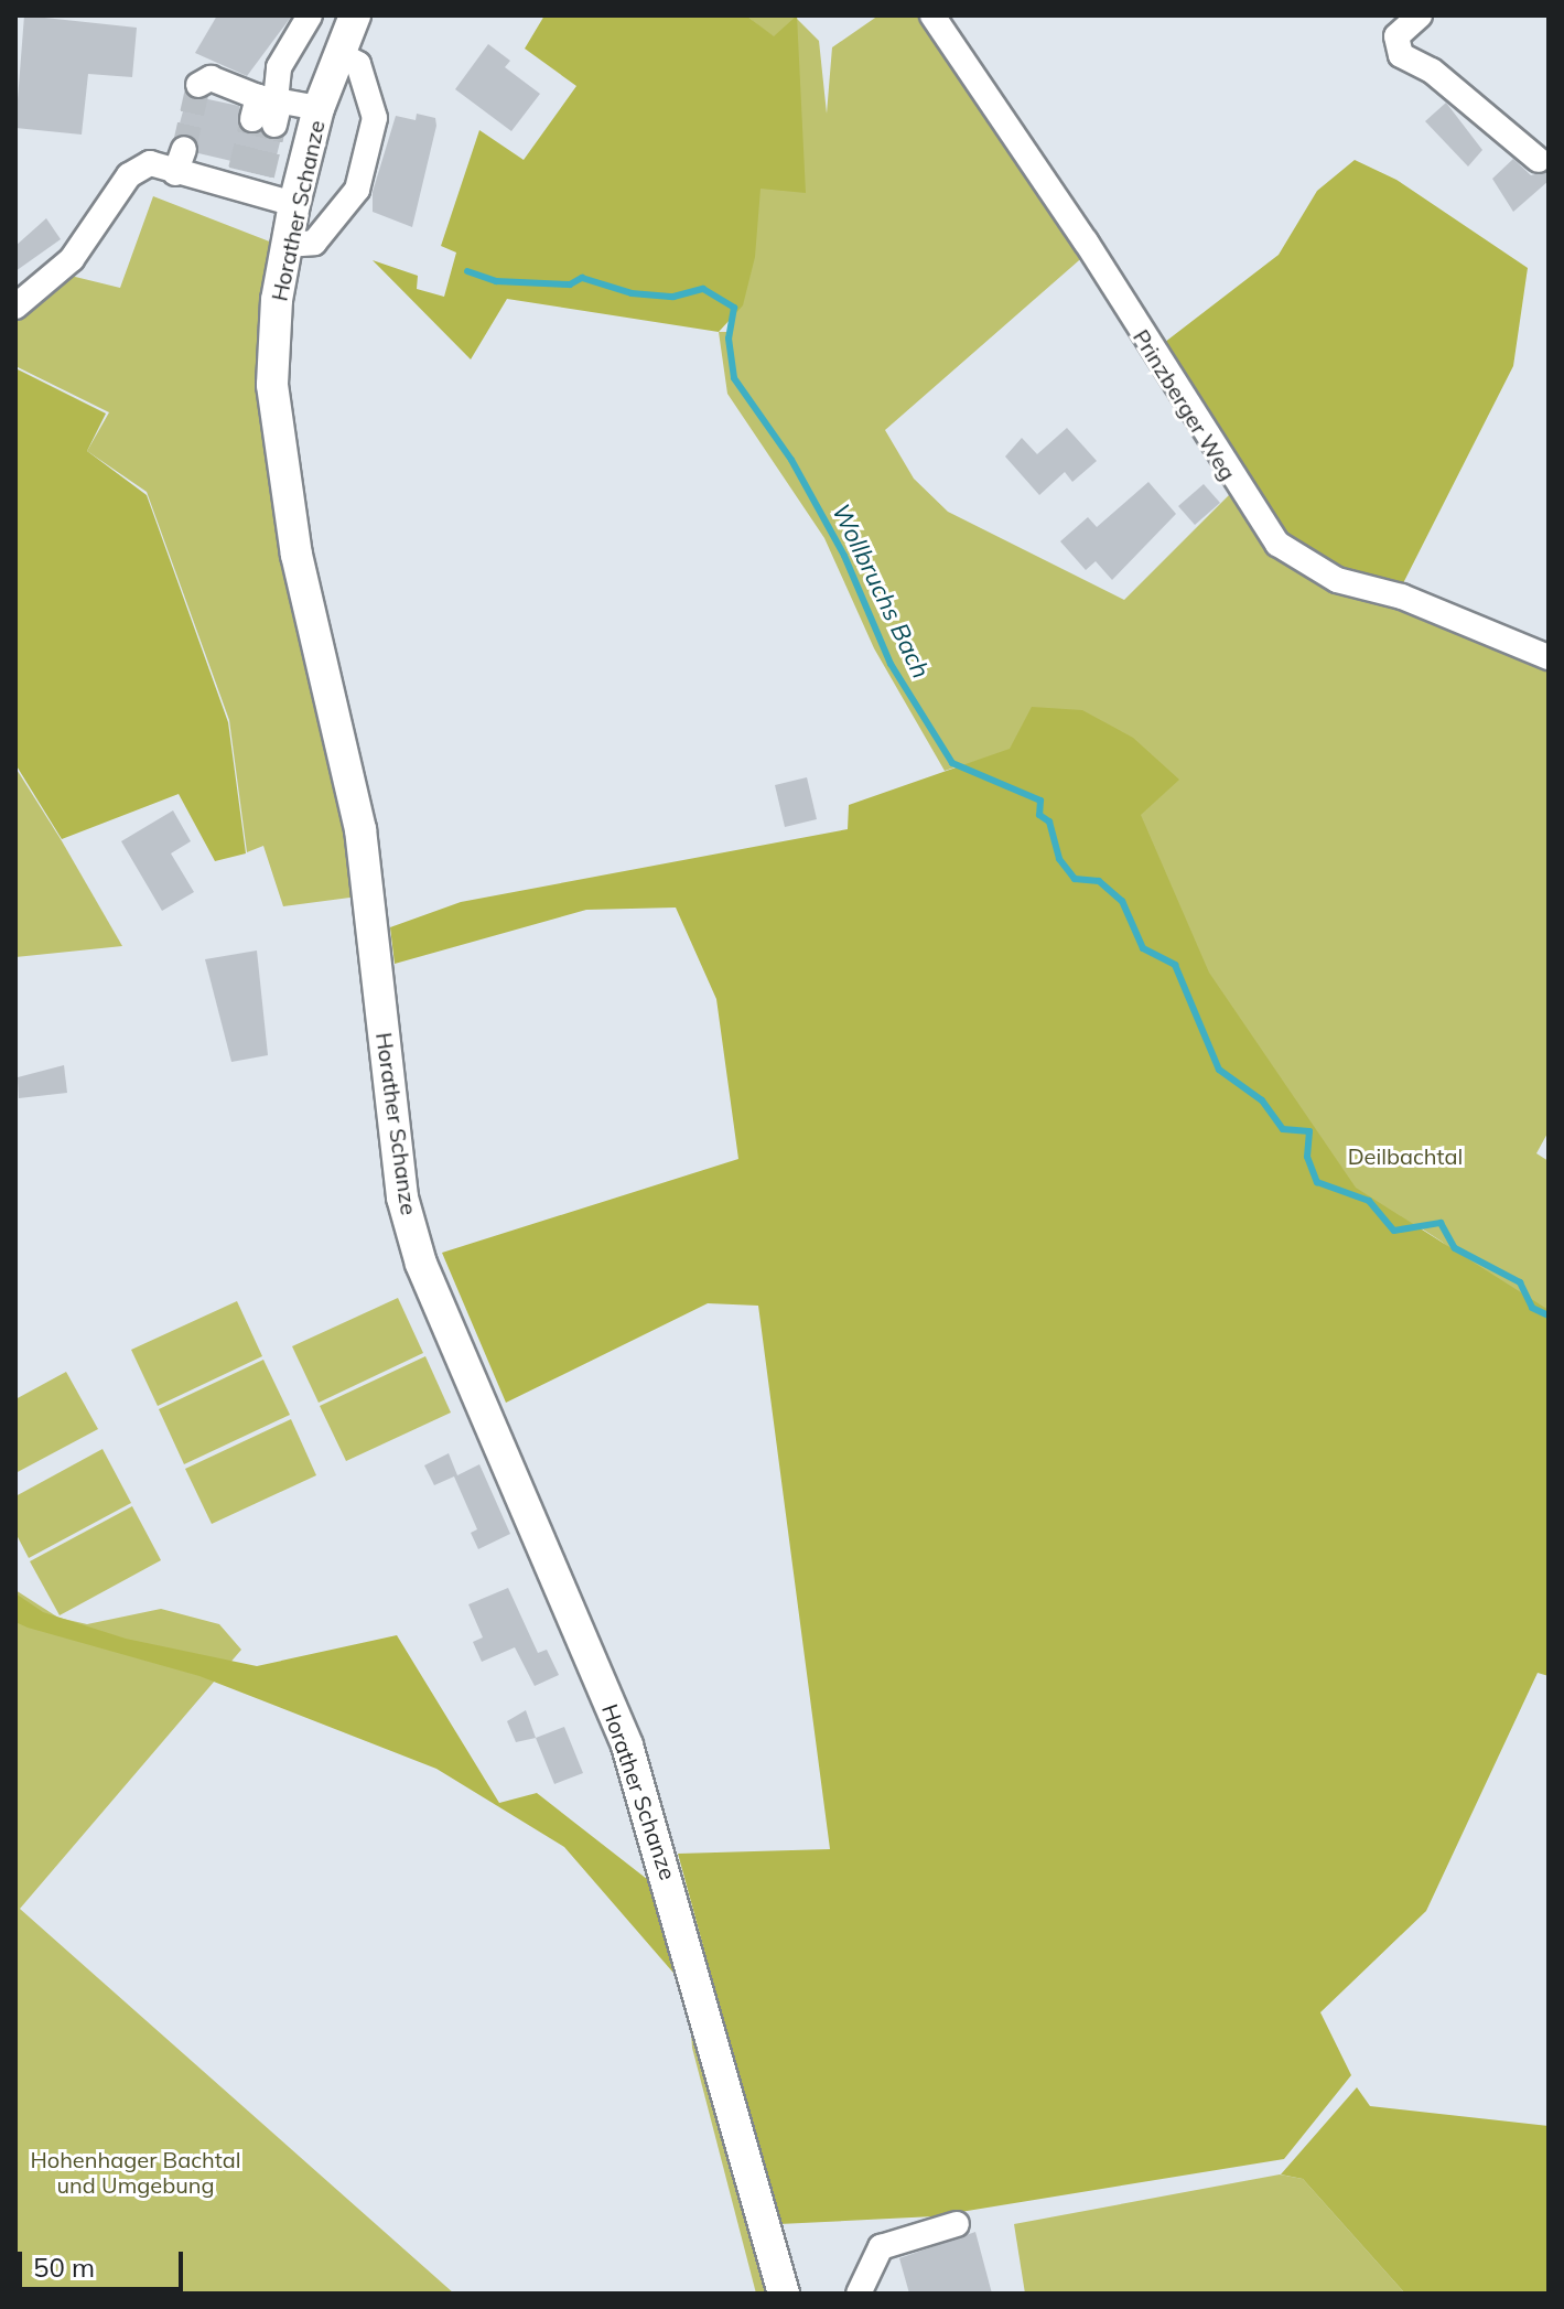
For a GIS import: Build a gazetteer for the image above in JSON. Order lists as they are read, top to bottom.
{
  "streets": {
    "main road": ["Horather Schanze"],
    "lane": ["Prinzberger Weg"]
  },
  "water": ["Wollbruchs Bach"],
  "parks": ["Deilbachtal", "Hohenhager Bachtal und Umgebung"],
  "scale_bar": "50 m"
}
